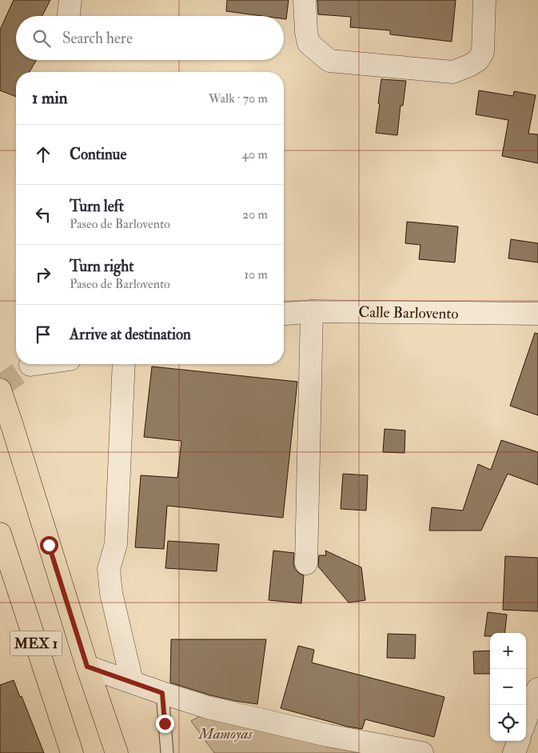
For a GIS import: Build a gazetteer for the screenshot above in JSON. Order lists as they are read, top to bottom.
{
  "streets": {
    "main road": ["MEX 1"],
    "street": ["Calle Barlovento"]
  },
  "parks": ["Mamoyas"],
  "page": {
    "search": "Search here",
    "heading": ["1 min", "Walk · 70 m"],
    "list": [
      ["Continue", "40 m"],
      ["Turn left", "Paseo de Barlovento", "20 m"],
      ["Turn right", "Paseo de Barlovento", "10 m"],
      "Arrive at destination"
    ],
    "map_buttons": ["+", "−"]
  }
}
